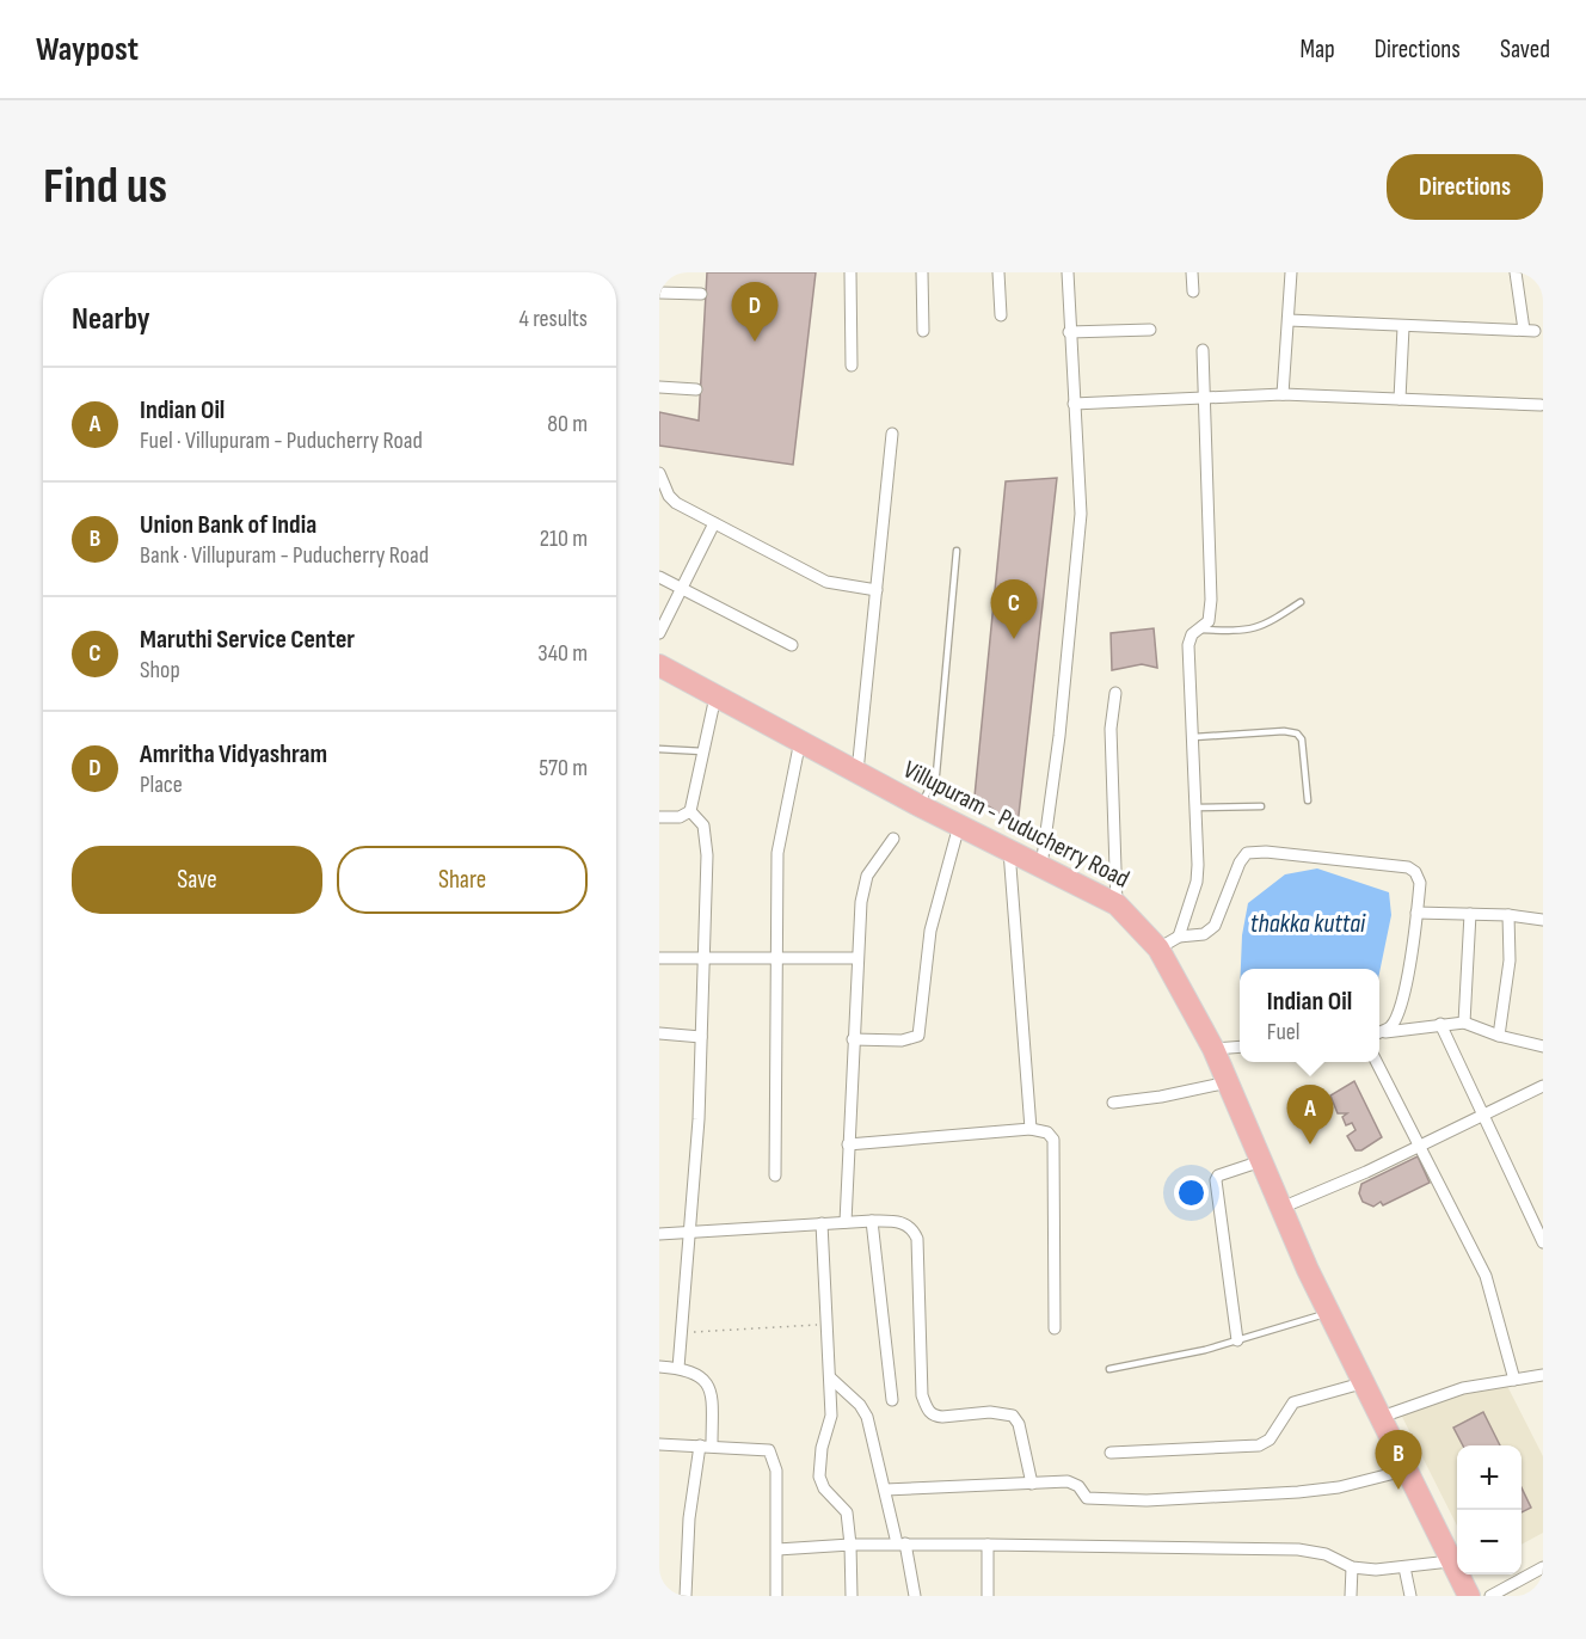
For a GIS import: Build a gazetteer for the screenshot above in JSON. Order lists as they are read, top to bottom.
{
  "streets": {
    "highway": ["Villupuram - Puducherry Road"]
  },
  "water": ["thakka kuttai"],
  "page": {
    "header": "Waypost",
    "nav": ["Map", "Directions", "Saved"],
    "buttons": [
      "Directions",
      ["Save", "Share"]
    ],
    "title": "Find us",
    "heading": ["Nearby", "4 results"],
    "pins": [
      "D",
      "C",
      "A",
      "B"
    ],
    "list": [
      {
        "mark": "A",
        "name": "Indian Oil",
        "note": "Fuel · Villupuram - Puducherry Road",
        "value": "80 m"
      },
      {
        "mark": "B",
        "name": "Union Bank of India",
        "note": "Bank · Villupuram - Puducherry Road",
        "value": "210 m"
      },
      {
        "mark": "C",
        "name": "Maruthi Service Center",
        "note": "Shop",
        "value": "340 m"
      },
      {
        "mark": "D",
        "name": "Amritha Vidyashram",
        "note": "Place",
        "value": "570 m"
      }
    ],
    "popup": ["Indian Oil", "Fuel"],
    "map_buttons": ["+", "−"]
  }
}
